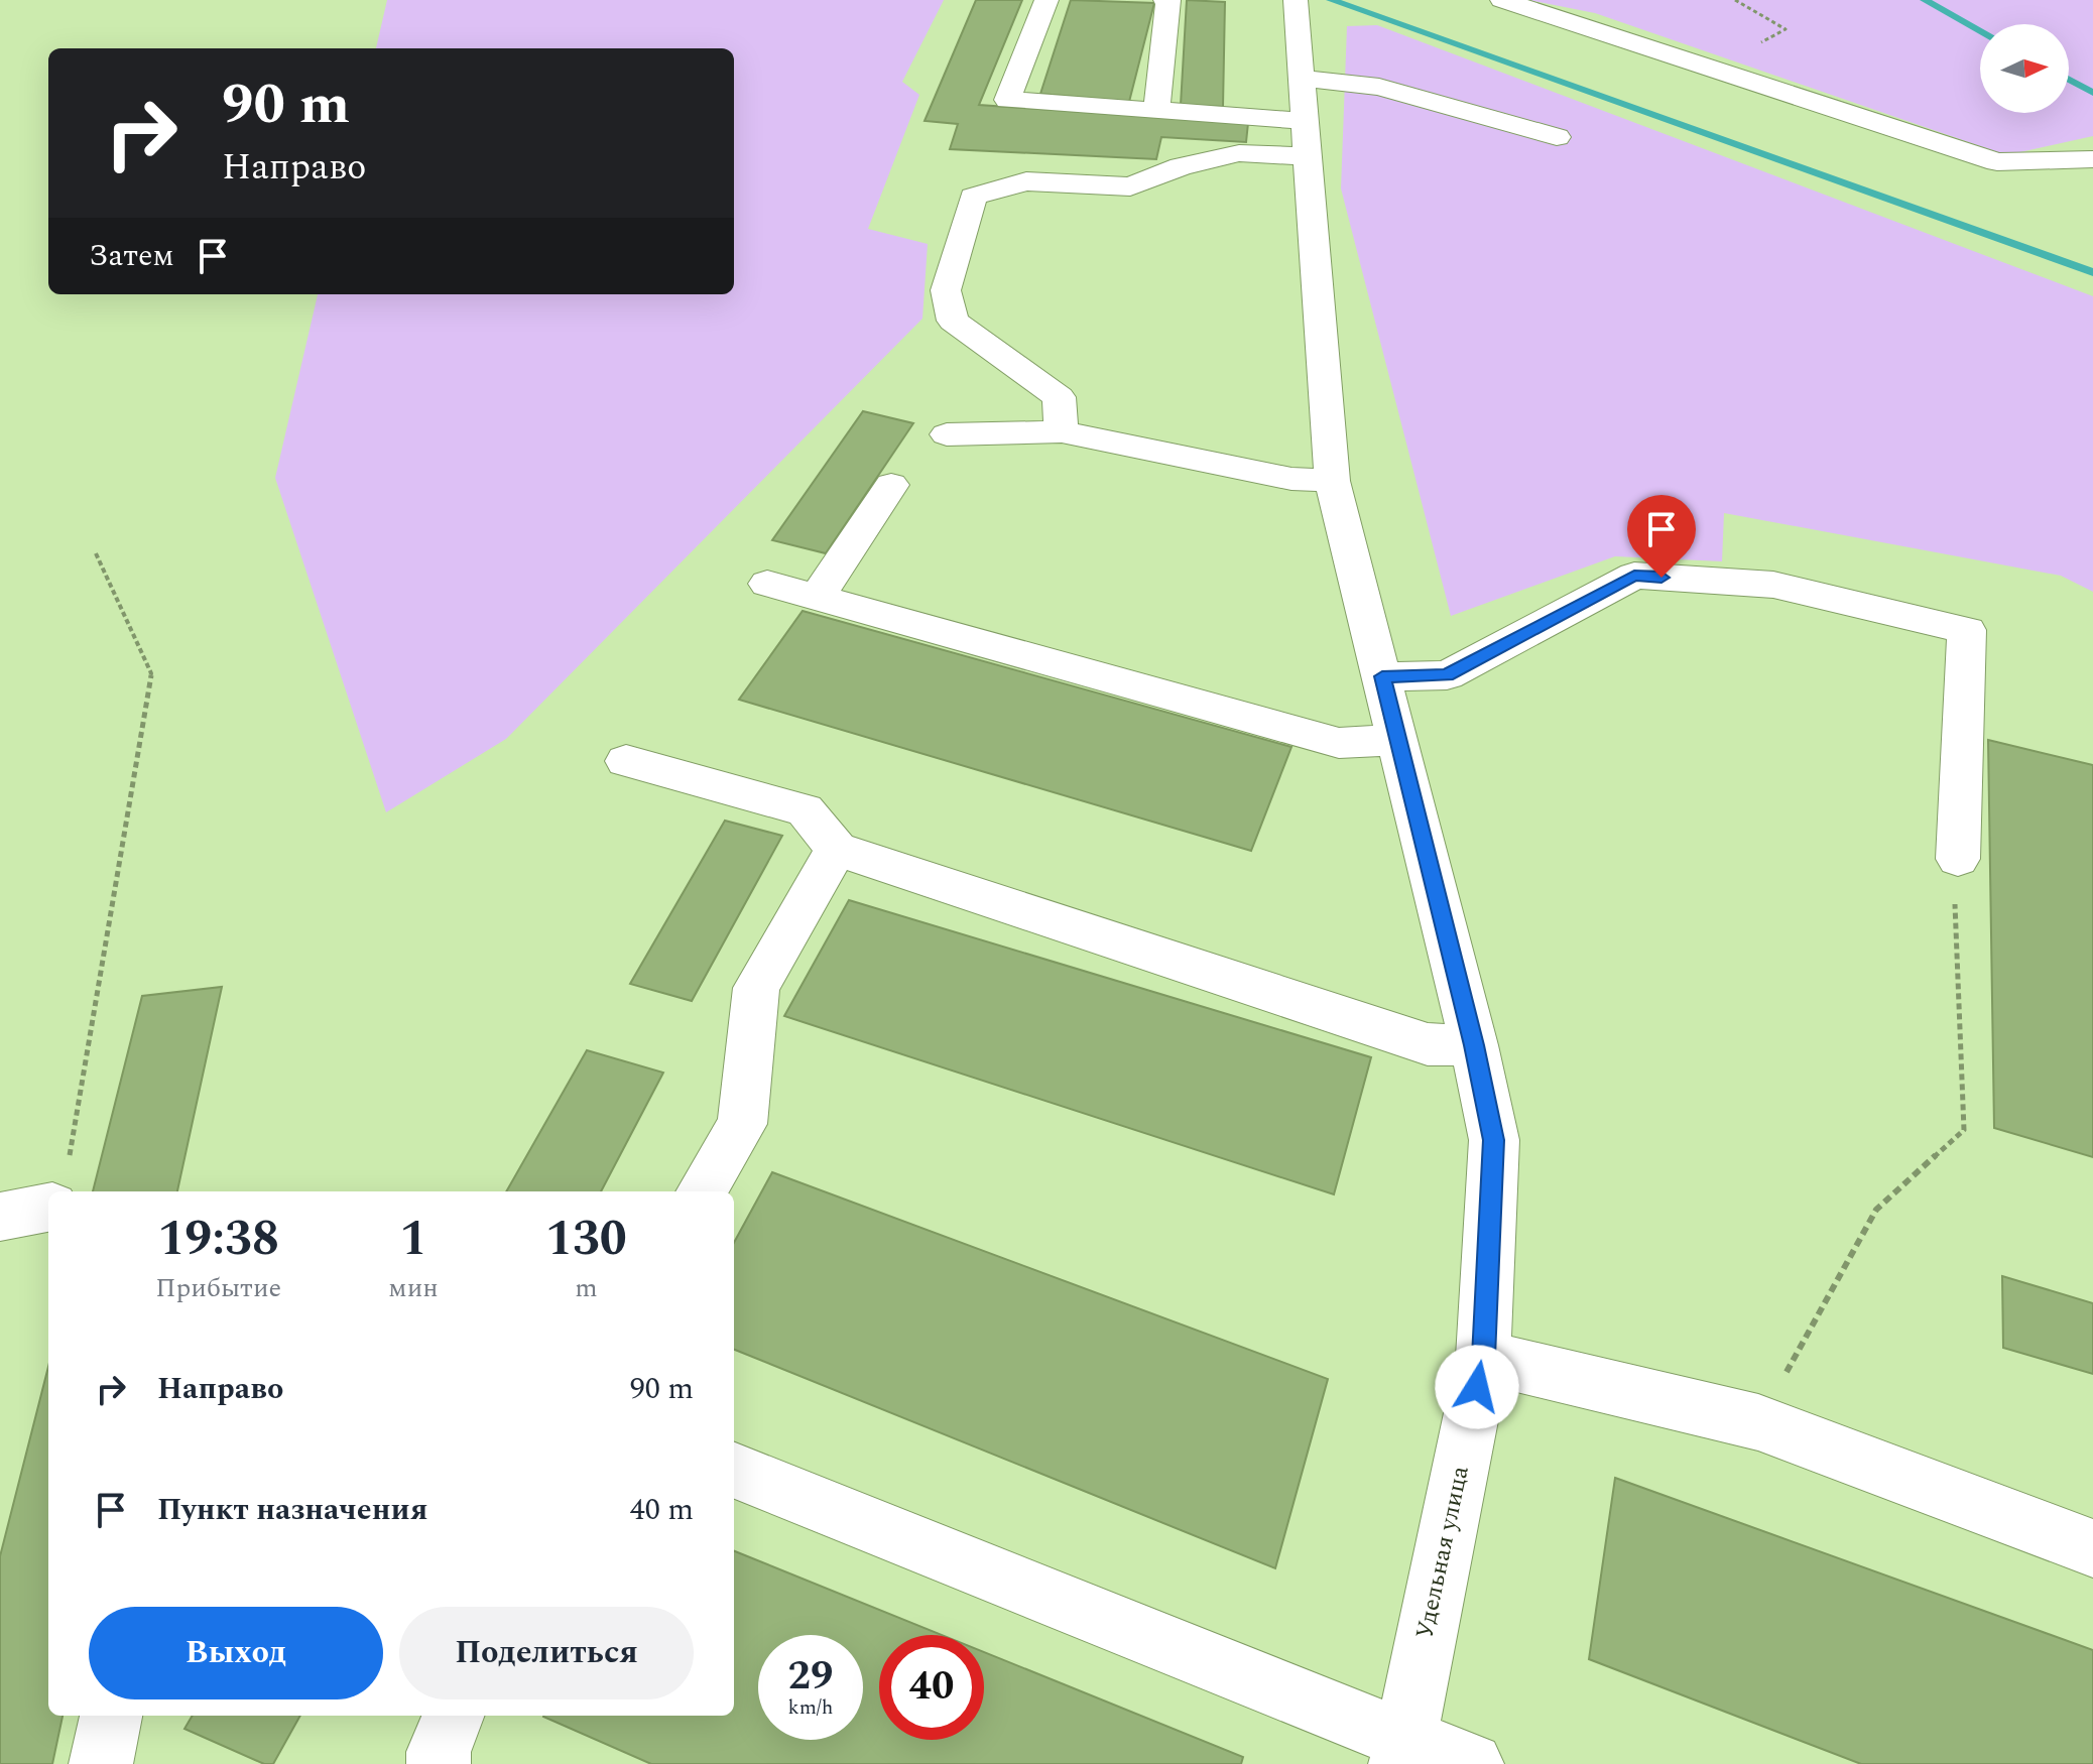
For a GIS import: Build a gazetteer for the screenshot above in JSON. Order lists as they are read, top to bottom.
{
  "streets": {
    "street": ["Удельная улица"]
  },
  "north": "right",
  "page": {
    "turn": ["90 m", "Направо"],
    "then": "Затем",
    "eta": [
      "19:38",
      "Прибытие",
      "1",
      "мин",
      "130",
      "m"
    ],
    "list": [
      {
        "name": "Направо",
        "value": "90 m"
      },
      {
        "name": "Пункт назначения",
        "value": "40 m"
      }
    ],
    "buttons": ["Выход", "Поделиться"],
    "speed": "29 km/h",
    "limit": "40"
  }
}
